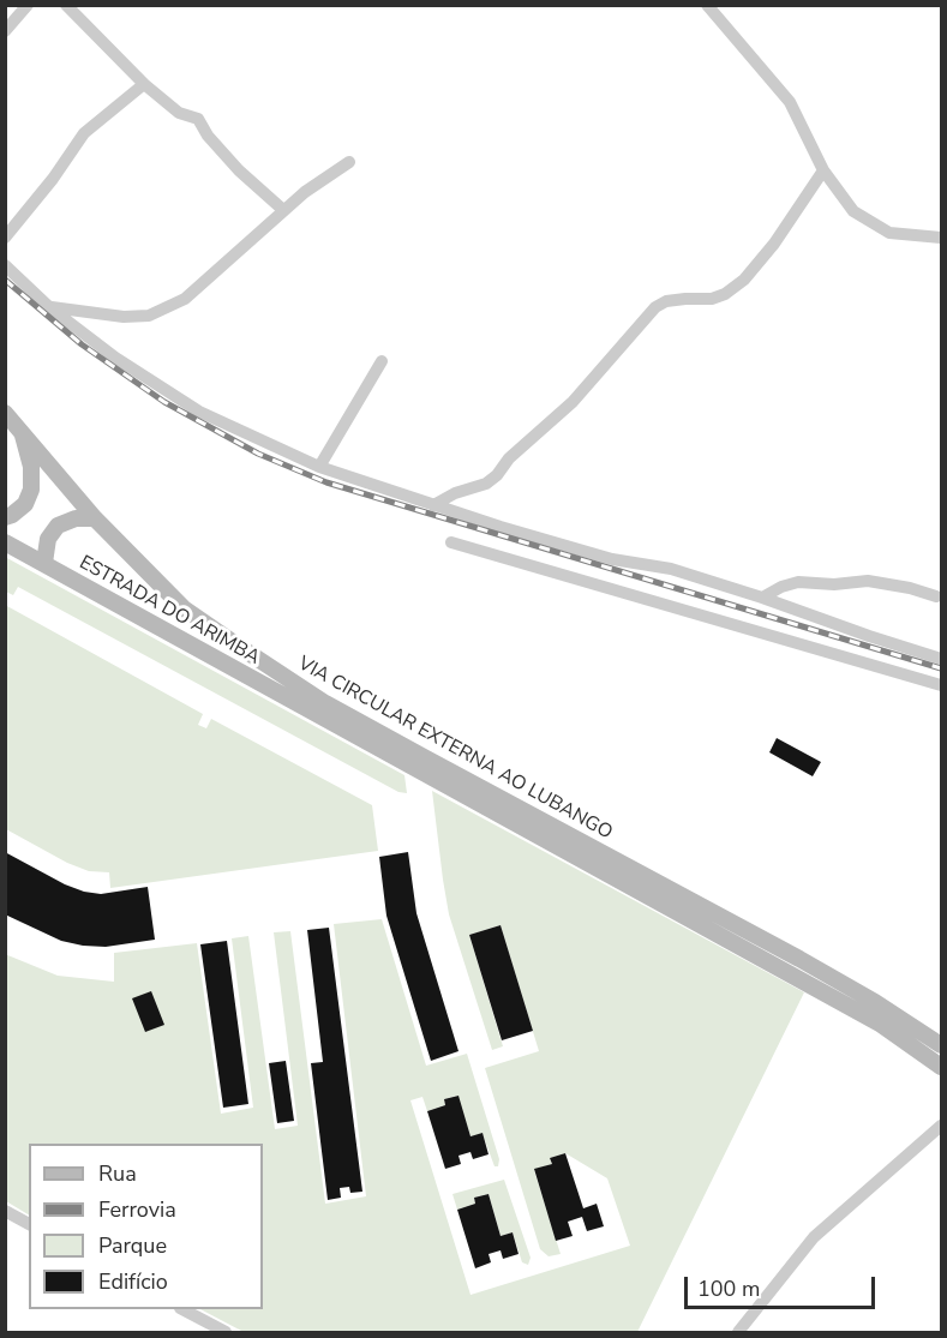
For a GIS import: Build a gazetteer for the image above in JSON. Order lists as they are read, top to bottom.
{
  "streets": {
    "main road": ["ESTRADA DO ARIMBA", "VIA CIRCULAR EXTERNA AO LUBANGO"]
  },
  "crossings": [
    ["ESTRADA DO ARIMBA", "VIA CIRCULAR EXTERNA AO LUBANGO"]
  ],
  "legend": [
    "Rua",
    "Ferrovia",
    "Parque",
    "Edifício"
  ],
  "scale_bar": "100 m"
}
